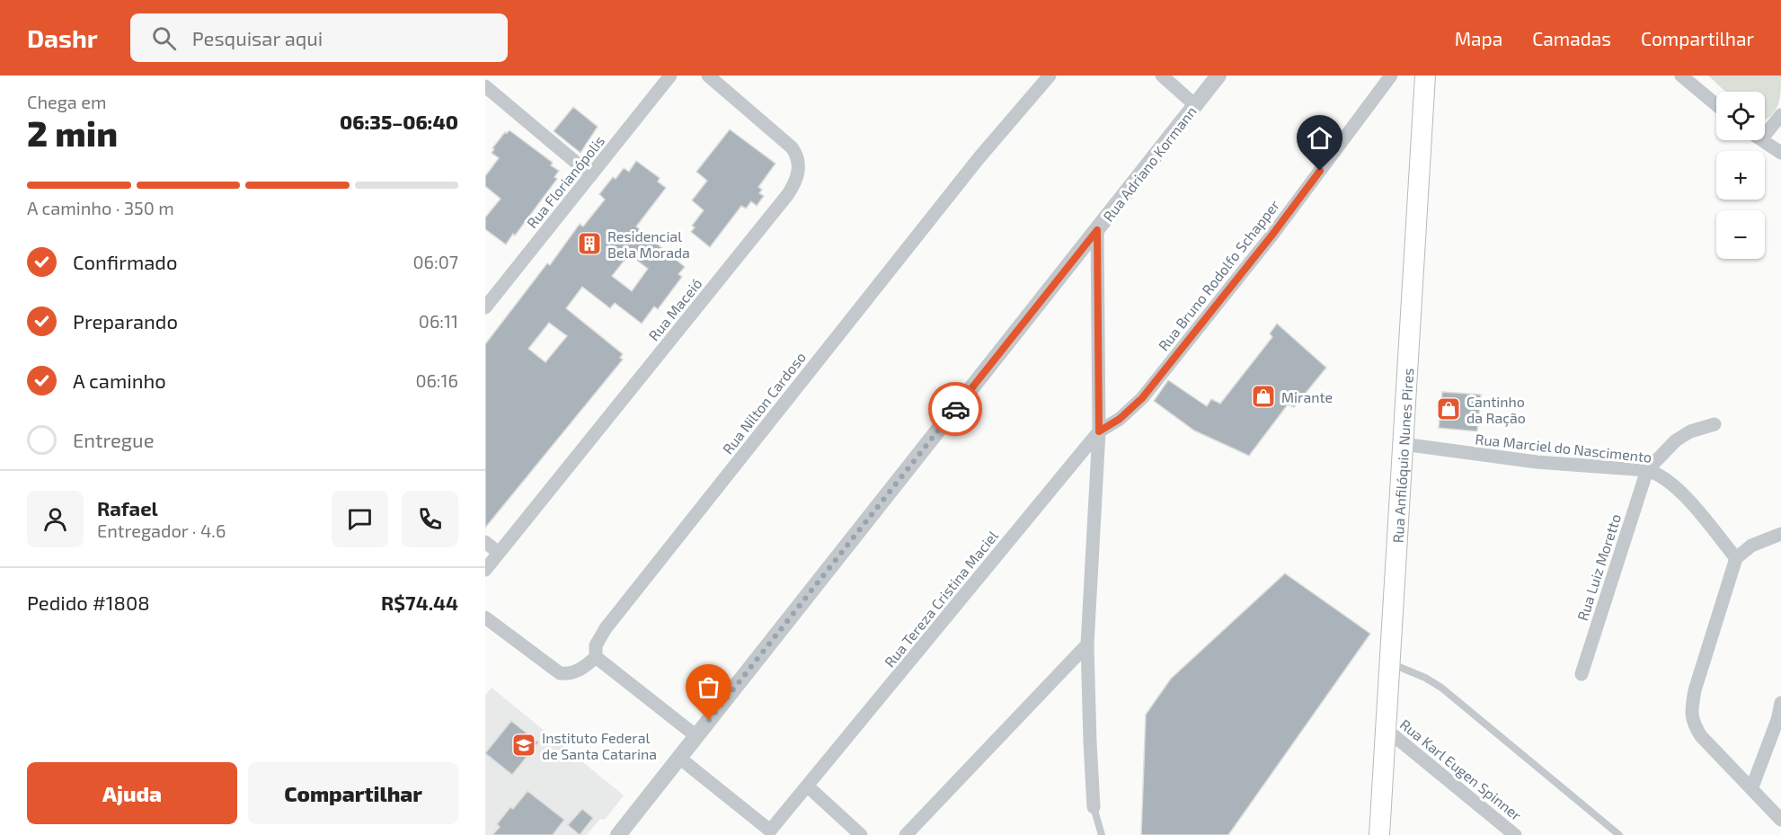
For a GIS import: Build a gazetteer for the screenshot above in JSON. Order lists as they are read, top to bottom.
{
  "streets": {
    "main road": ["Rua Anfilóquio Nunes Pires"],
    "street": [
      "Rua Adriano Kormann",
      "Rua Florianópolis",
      "Rua Bruno Rodolfo Schapper",
      "Rua Maceió",
      "Rua Nilton Cardoso",
      "Rua Marciel do Nascimento",
      "Rua Luiz Moretto",
      "Rua Tereza Cristina Maciel",
      "Rua Karl Eugen Spinner"
    ]
  },
  "crossings": [
    ["Rua Adriano Kormann", "Rua Tereza Cristina Maciel"],
    ["Rua Bruno Rodolfo Schapper", "Rua Tereza Cristina Maciel"],
    ["Rua Marciel do Nascimento", "Rua Anfilóquio Nunes Pires"],
    ["Rua Marciel do Nascimento", "Rua Luiz Moretto"],
    ["Rua Anfilóquio Nunes Pires", "Rua Karl Eugen Spinner"]
  ],
  "places": {
    "building": ["Residencial Bela Morada"],
    "shop": ["Mirante", "Cantinho da Ração"],
    "school or university": ["Instituto Federal de Santa Catarina"]
  },
  "page": {
    "header": "Dashr",
    "search": "Pesquisar aqui",
    "nav": ["Mapa", "Camadas", "Compartilhar"],
    "heading": ["2 min", "Chega em", "06:35–06:40"],
    "panel": [
      "Rafael",
      "Entregador · 4.6",
      "Pedido #1808",
      "R$74.44"
    ],
    "map_buttons": ["+", "−"],
    "bar": "A caminho · 350 m",
    "list": [
      ["Confirmado", "06:07"],
      ["Preparando", "06:11"],
      ["A caminho", "06:16"],
      "Entregue"
    ],
    "buttons": ["Ajuda", "Compartilhar"]
  }
}
